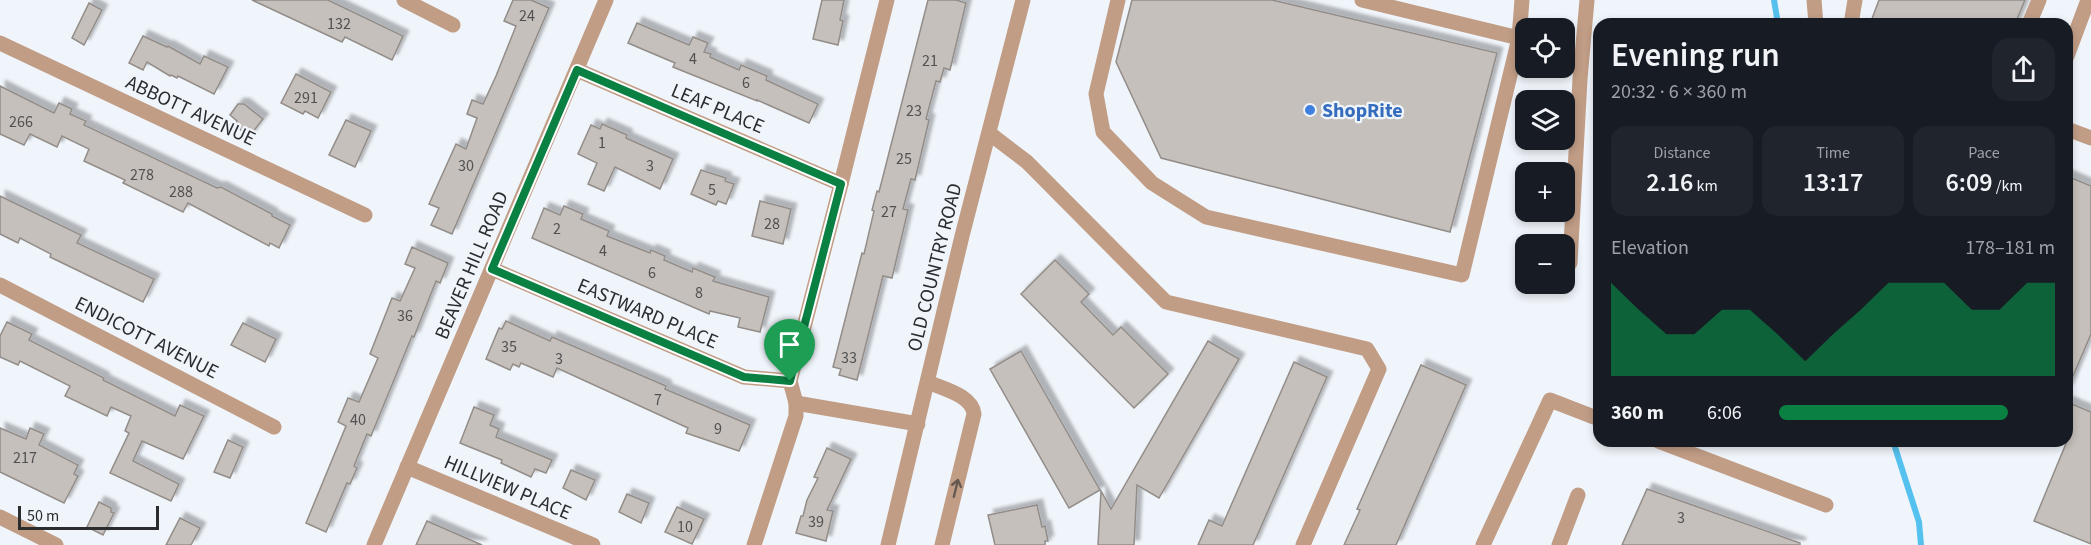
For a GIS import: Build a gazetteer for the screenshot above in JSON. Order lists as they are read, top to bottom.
{
  "streets": {
    "street": [
      "LEAF PLACE",
      "ABBOTT AVENUE",
      "BEAVER HILL ROAD",
      "OLD COUNTRY ROAD",
      "EASTWARD PLACE",
      "ENDICOTT AVENUE",
      "HILLVIEW PLACE"
    ]
  },
  "crossings": [
    ["LEAF PLACE", "BEAVER HILL ROAD"],
    ["BEAVER HILL ROAD", "EASTWARD PLACE"],
    ["BEAVER HILL ROAD", "HILLVIEW PLACE"]
  ],
  "places": ["ShopRite"],
  "house_numbers": [
    "24",
    "132",
    "4",
    "21",
    "6",
    "291",
    "23",
    "266",
    "1",
    "25",
    "30",
    "3",
    "278",
    "5",
    "288",
    "27",
    "28",
    "2",
    "4",
    "6",
    "8",
    "36",
    "35",
    "33",
    "3",
    "7",
    "40",
    "9",
    "217",
    "3",
    "39",
    "10"
  ],
  "scale_bar": "50 m",
  "page": {
    "map_buttons": ["+", "−"],
    "heading": ["Evening run", "20:32 · 6 × 360 m"],
    "stats": [
      ["Distance", "2.16 km"],
      ["Time", "13:17"],
      ["Pace", "6:09 /km"]
    ],
    "chart": ["Elevation", "178–181 m"],
    "list": [
      {
        "name": "360 m",
        "note": "6:06"
      }
    ],
    "scale": "50 m"
  }
}
